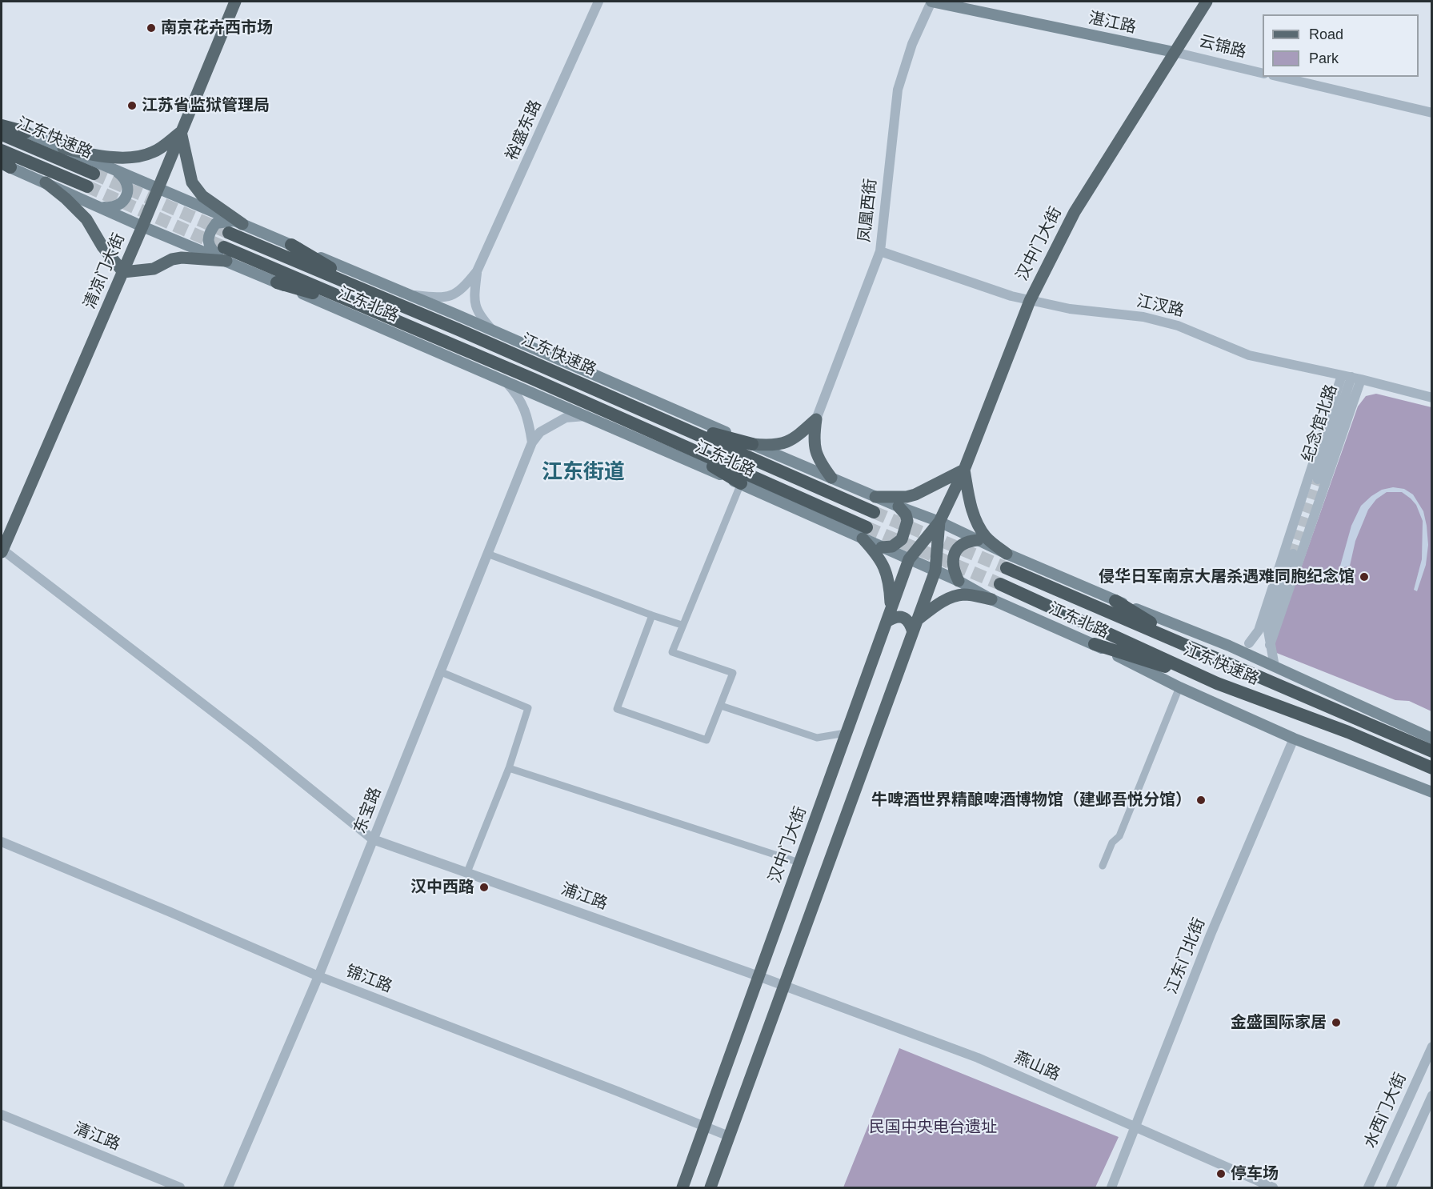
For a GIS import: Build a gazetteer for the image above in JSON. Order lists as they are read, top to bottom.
{
  "streets": {
    "highway": ["江东快速路"],
    "main road": [
      "湛江路",
      "汉中门大街",
      "清凉门大街",
      "江东北路"
    ],
    "street": [
      "云锦路",
      "裕盛东路",
      "凤凰西街",
      "江汊路",
      "纪念馆北路",
      "东宝路",
      "浦江路",
      "江东门北街",
      "锦江路",
      "燕山路",
      "水西门大街",
      "清江路"
    ]
  },
  "crossings": [
    ["湛江路", "云锦路"],
    ["湛江路", "凤凰西街"],
    ["湛江路", "汉中门大街"],
    ["云锦路", "汉中门大街"],
    ["裕盛东路", "江东北路"],
    ["江东快速路", "江东北路"],
    ["凤凰西街", "江汊路"],
    ["汉中门大街", "江东北路"],
    ["汉中门大街", "江汊路"],
    ["汉中门大街", "浦江路"],
    ["汉中门大街", "锦江路"],
    ["汉中门大街", "燕山路"],
    ["清凉门大街", "江东北路"],
    ["清凉门大街", "浦江路"],
    ["江东北路", "江东门北街"],
    ["江汊路", "纪念馆北路"],
    ["东宝路", "浦江路"],
    ["东宝路", "锦江路"],
    ["浦江路", "燕山路"],
    ["江东门北街", "燕山路"]
  ],
  "districts": ["江东街道"],
  "parks": ["民国中央电台遗址"],
  "places": [
    "南京花卉西市场",
    "江苏省监狱管理局",
    "侵华日军南京大屠杀遇难同胞纪念馆",
    "牛啤酒世界精酿啤酒博物馆（建邺吾悦分馆）",
    "汉中西路",
    "金盛国际家居",
    "停车场"
  ],
  "legend": ["Road", "Park"]
}
